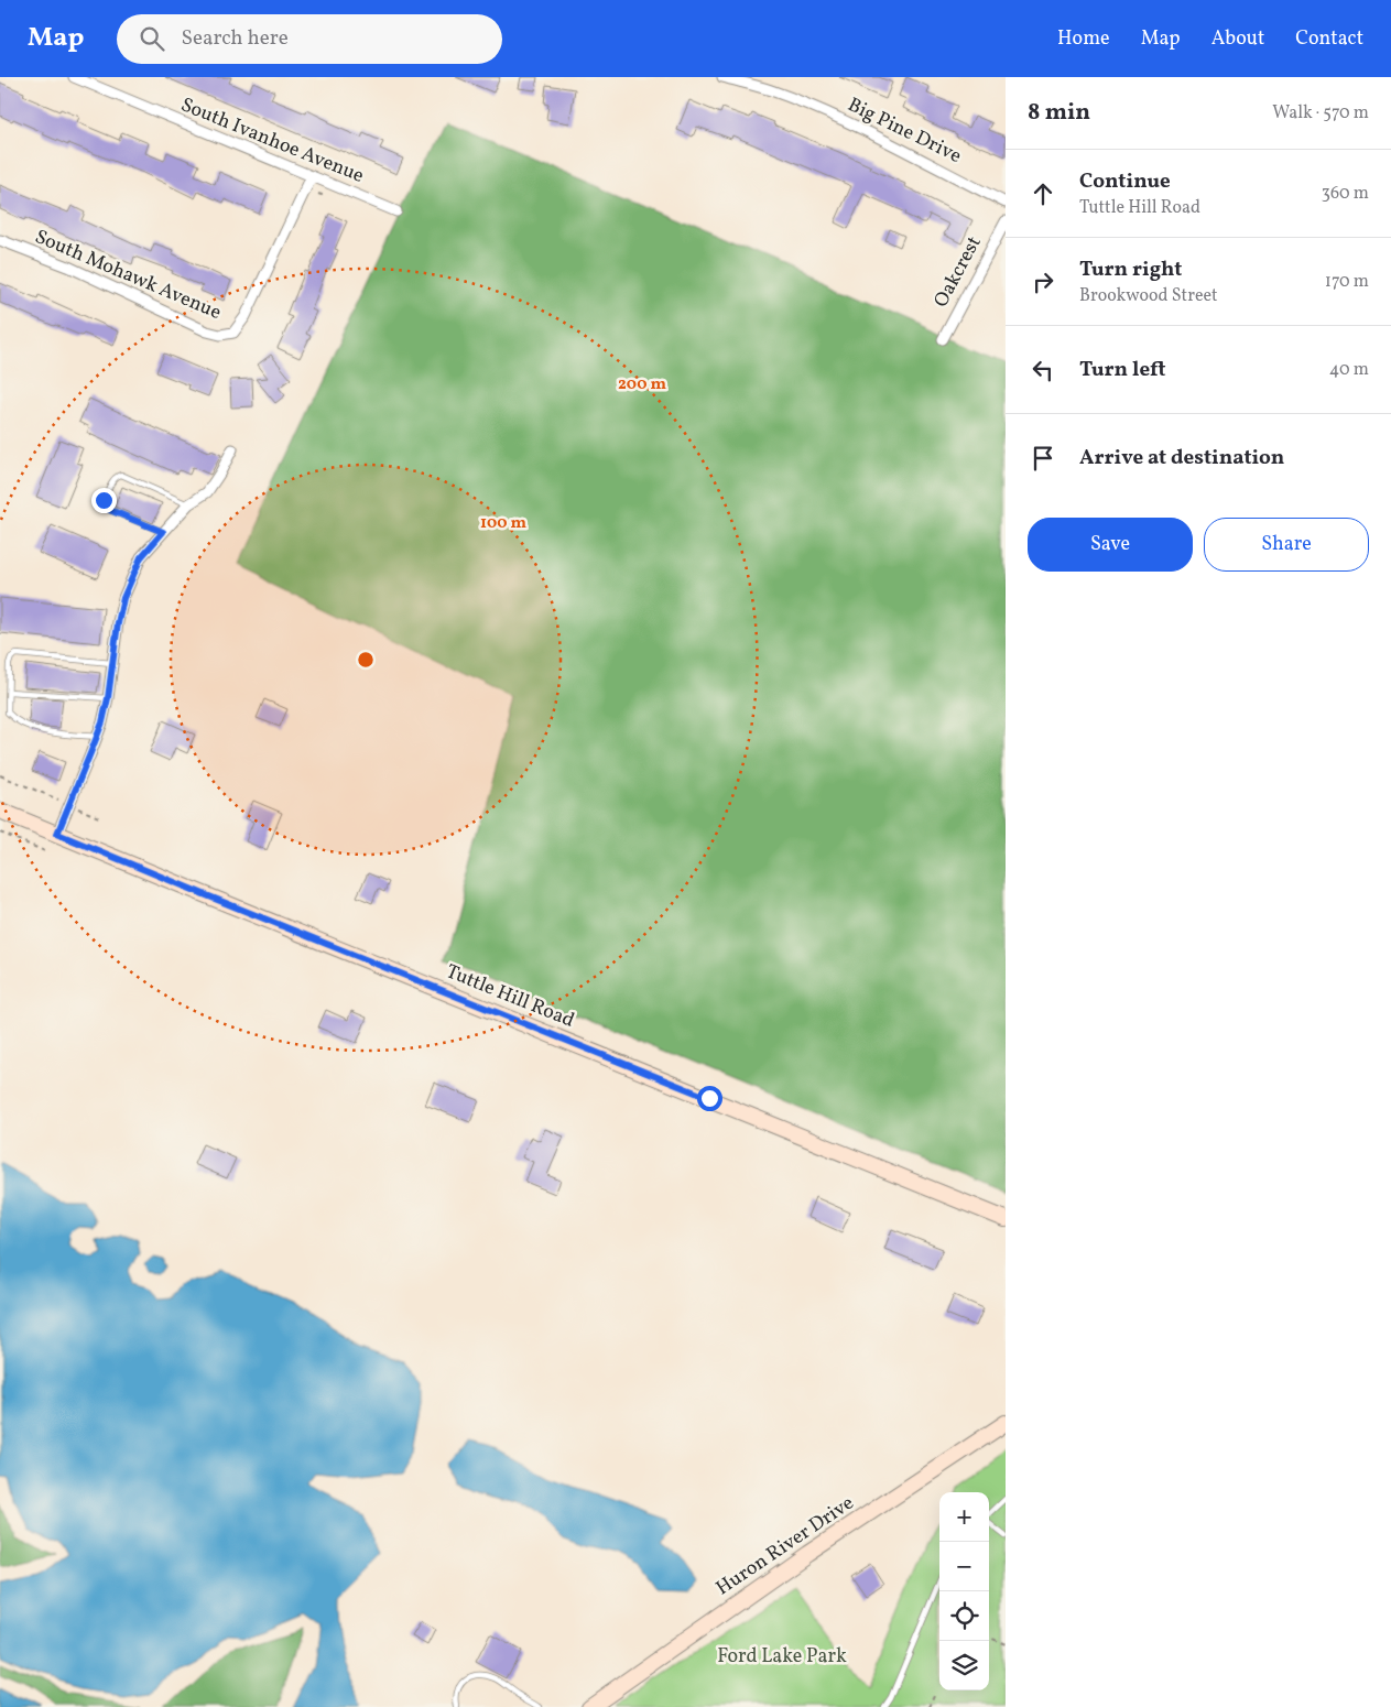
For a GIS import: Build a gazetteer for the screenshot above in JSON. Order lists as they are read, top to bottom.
{
  "streets": {
    "main road": ["Tuttle Hill Road", "Huron River Drive"],
    "street": [
      "Big Pine Drive",
      "South Ivanhoe Avenue",
      "Oakcrest",
      "South Mohawk Avenue"
    ]
  },
  "crossings": [
    ["South Ivanhoe Avenue", "South Mohawk Avenue"]
  ],
  "parks": ["Ford Lake Park"],
  "page": {
    "header": "Map",
    "search": "Search here",
    "nav": [
      "Home",
      "Map",
      "About",
      "Contact"
    ],
    "heading": ["8 min", "Walk · 570 m"],
    "list": [
      ["Continue", "Tuttle Hill Road", "360 m"],
      ["Turn right", "Brookwood Street", "170 m"],
      ["Turn left", "40 m"],
      "Arrive at destination"
    ],
    "buttons": ["Save", "Share"],
    "map_buttons": ["+", "−"]
  },
  "rings": ["200 m", "100 m"]
}
